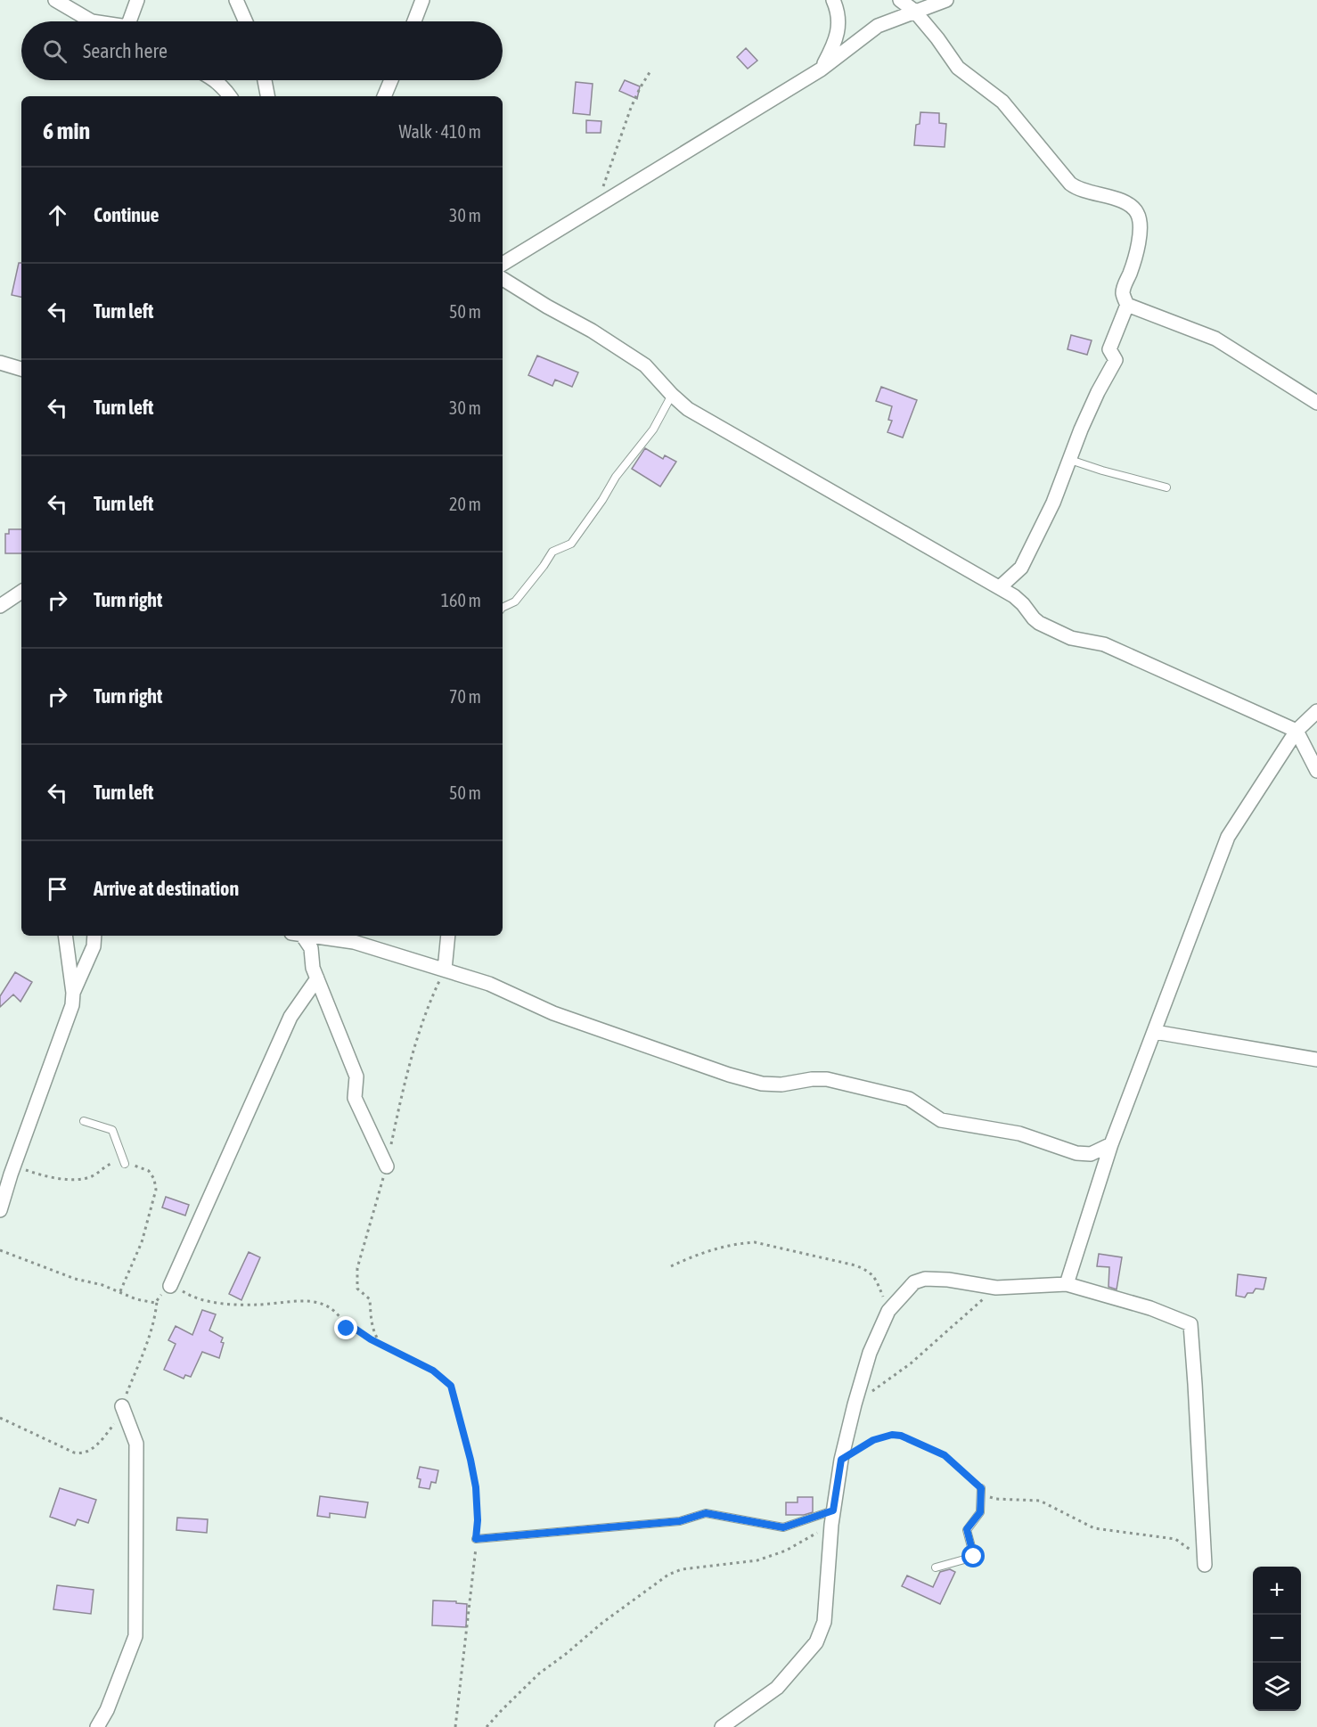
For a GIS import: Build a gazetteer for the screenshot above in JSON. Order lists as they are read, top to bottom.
{
  "page": {
    "search": "Search here",
    "heading": ["6 min", "Walk · 410 m"],
    "list": [
      ["Continue", "30 m"],
      ["Turn left", "50 m"],
      ["Turn left", "30 m"],
      ["Turn left", "20 m"],
      ["Turn right", "160 m"],
      ["Turn right", "70 m"],
      ["Turn left", "50 m"],
      "Arrive at destination"
    ],
    "map_buttons": ["+", "−"]
  }
}
